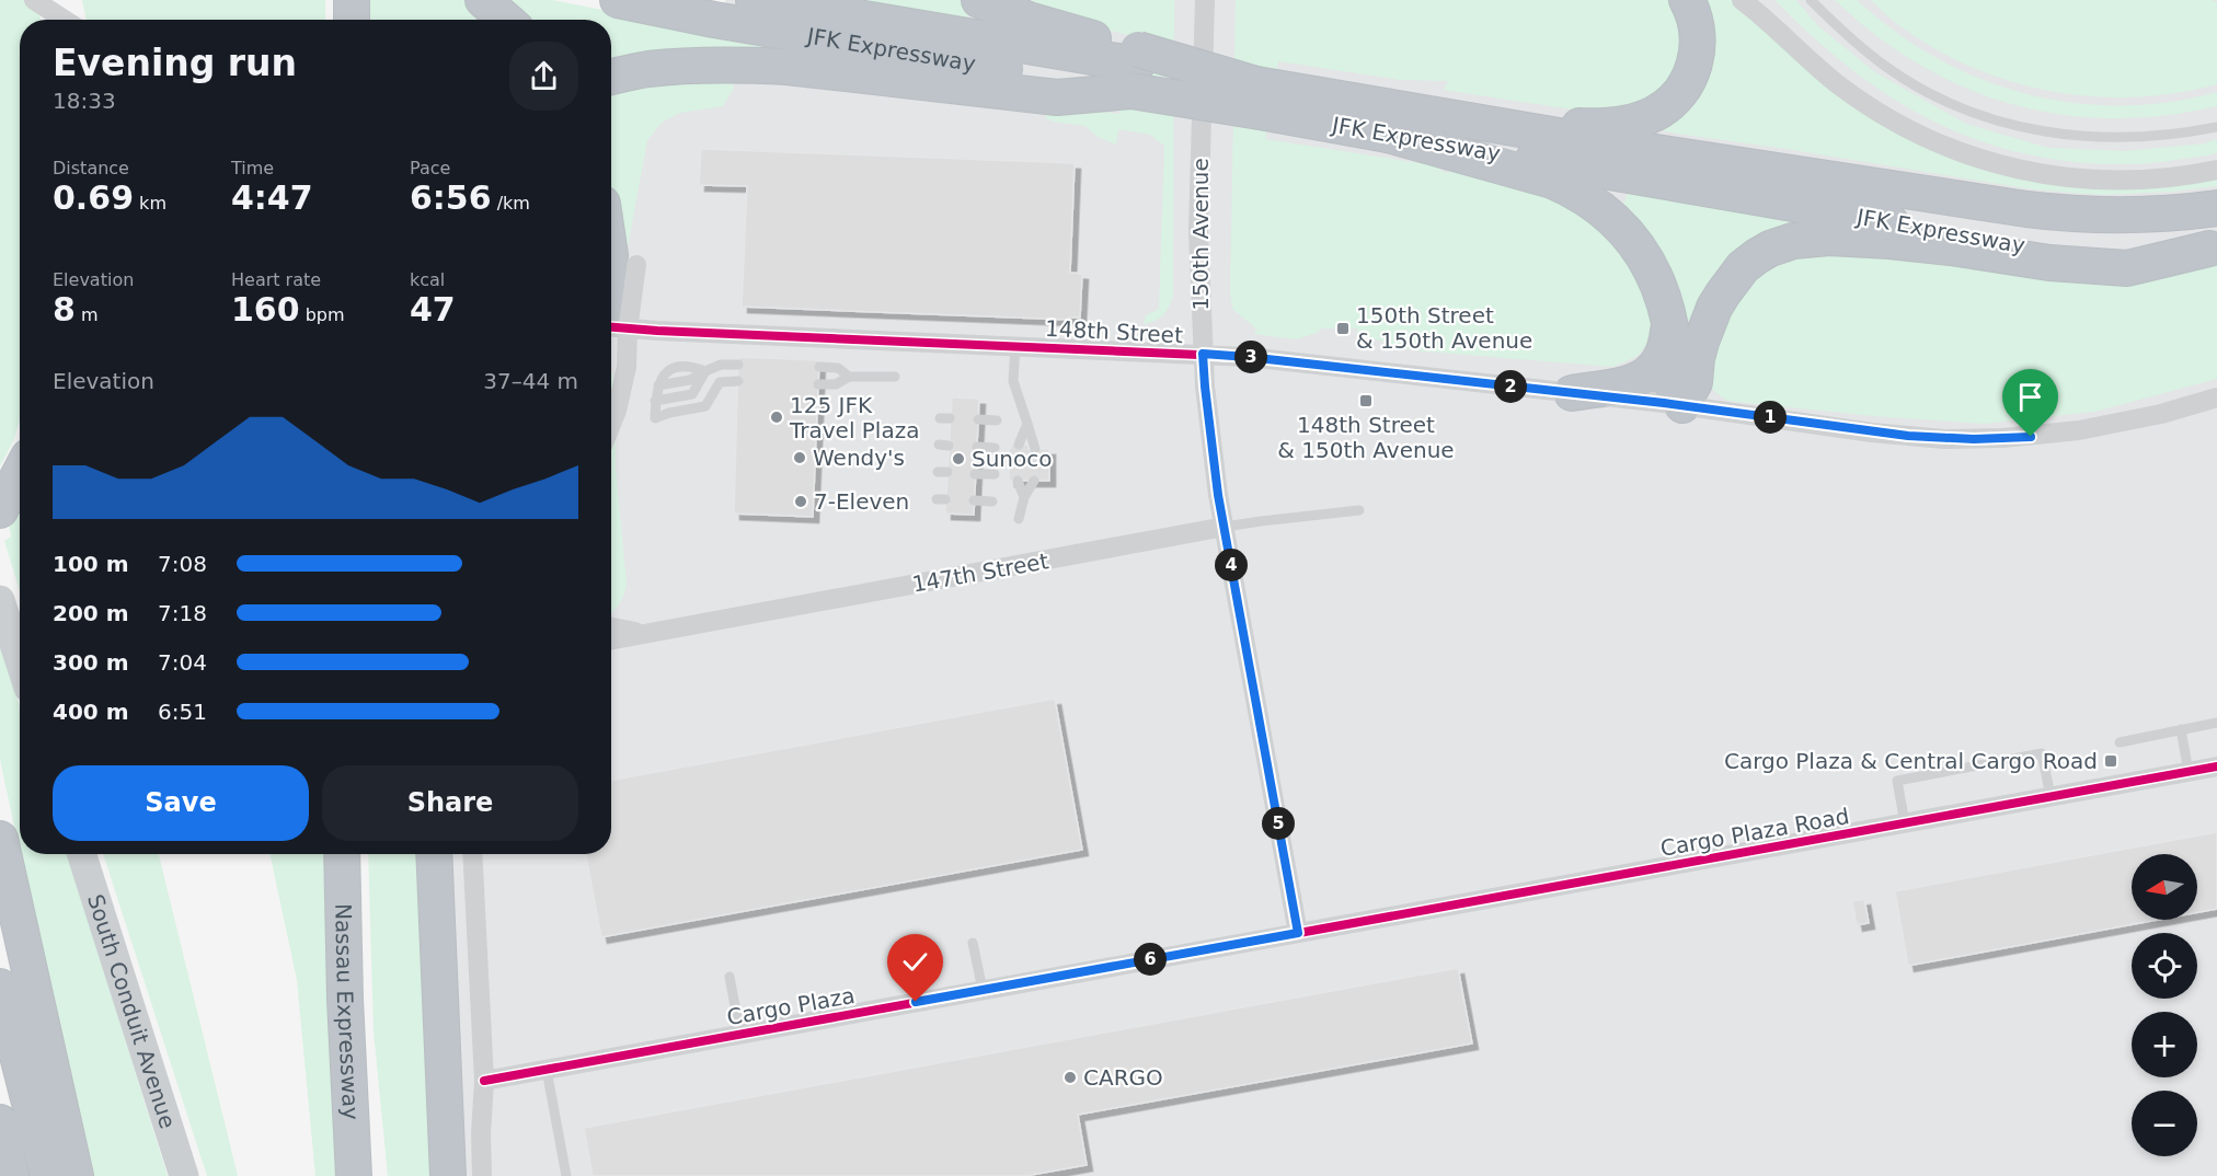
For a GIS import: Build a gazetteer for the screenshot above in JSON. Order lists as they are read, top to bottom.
{
  "streets": {
    "highway": ["JFK Expressway", "Nassau Expressway"],
    "main road": ["South Conduit Avenue"],
    "street": [
      "150th Avenue",
      "148th Street",
      "147th Street",
      "Cargo Plaza Road",
      "Cargo Plaza"
    ]
  },
  "crossings": [
    ["150th Avenue", "148th Street"],
    ["150th Avenue", "147th Street"],
    ["150th Avenue", "Cargo Plaza Road"],
    ["150th Avenue", "Cargo Plaza"],
    ["Cargo Plaza Road", "Cargo Plaza"]
  ],
  "places": {
    "transit": ["150th Street & 150th Avenue", "148th Street & 150th Avenue", "Cargo Plaza & Central Cargo Road"],
    "other": [
      "125 JFK Travel Plaza",
      "Wendy's",
      "Sunoco",
      "7-Eleven",
      "CARGO"
    ]
  },
  "north": "left",
  "page": {
    "heading": ["Evening run", "18:33"],
    "stats": [
      ["Distance", "0.69 km"],
      ["Time", "4:47"],
      ["Pace", "6:56 /km"],
      ["Elevation", "8 m"],
      ["Heart rate", "160 bpm"],
      ["kcal", "47"]
    ],
    "pins": [
      "3",
      "2",
      "1",
      "4",
      "5",
      "6"
    ],
    "chart": ["Elevation", "37–44 m"],
    "list": [
      {
        "name": "100 m",
        "note": "7:08"
      },
      {
        "name": "200 m",
        "note": "7:18"
      },
      {
        "name": "300 m",
        "note": "7:04"
      },
      {
        "name": "400 m",
        "note": "6:51"
      }
    ],
    "buttons": ["Save", "Share"],
    "map_buttons": ["+", "−"]
  }
}
